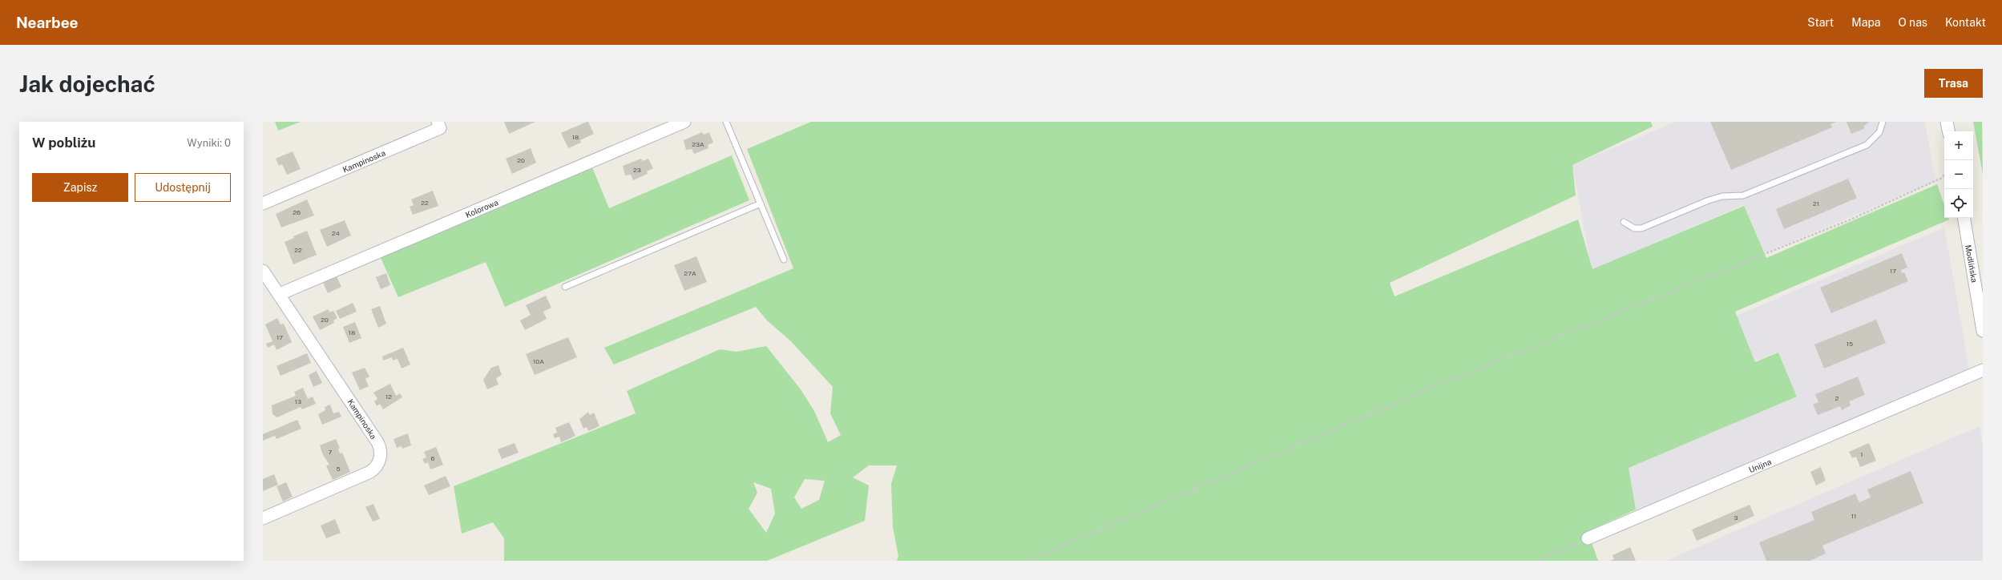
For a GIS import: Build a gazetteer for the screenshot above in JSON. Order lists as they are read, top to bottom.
{
  "streets": {
    "street": [
      "Kampinoska",
      "Kolorowa",
      "Modlińska",
      "Unijna"
    ]
  },
  "crossings": [
    ["Kampinoska", "Kolorowa"]
  ],
  "house_numbers": [
    "18",
    "23A",
    "20",
    "23",
    "22",
    "21",
    "26",
    "24",
    "22",
    "17",
    "27A",
    "20",
    "18",
    "17",
    "15",
    "10A",
    "12",
    "2",
    "13",
    "7",
    "1",
    "6",
    "5",
    "11",
    "3"
  ],
  "page": {
    "header": "Nearbee",
    "nav": [
      "Start",
      "Mapa",
      "O nas",
      "Kontakt"
    ],
    "buttons": [
      "Trasa",
      ["Zapisz", "Udostępnij"]
    ],
    "title": "Jak dojechać",
    "heading": ["W pobliżu", "Wyniki: 0"],
    "map_buttons": ["+", "−"]
  }
}
